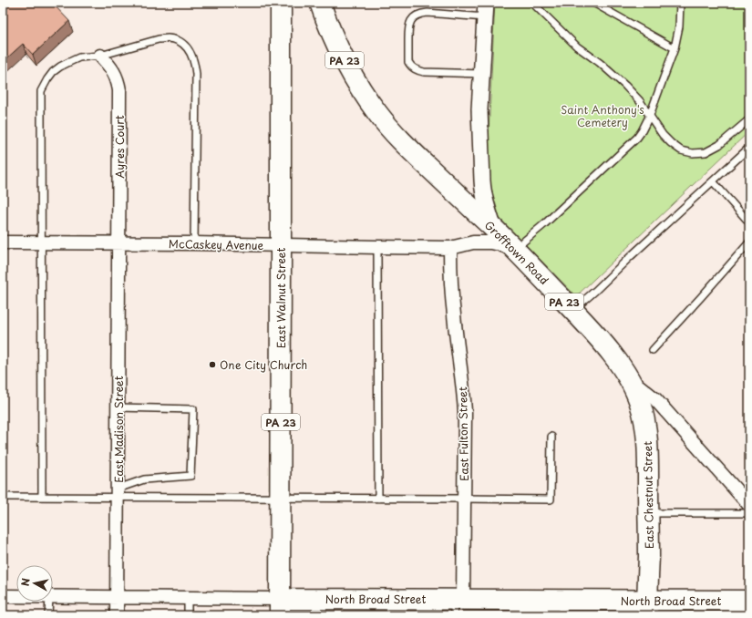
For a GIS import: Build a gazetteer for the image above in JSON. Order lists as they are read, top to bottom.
{
  "streets": {
    "main road": [
      "PA 23",
      "Grofftown Road",
      "East Walnut Street",
      "East Chestnut Street",
      "North Broad Street"
    ],
    "street": [
      "Ayres Court",
      "McCaskey Avenue",
      "East Madison Street",
      "East Fulton Street"
    ]
  },
  "crossings": [
    ["Ayres Court", "McCaskey Avenue"],
    ["Ayres Court", "East Madison Street"],
    ["McCaskey Avenue", "Grofftown Road"],
    ["McCaskey Avenue", "East Walnut Street"],
    ["McCaskey Avenue", "East Madison Street"],
    ["McCaskey Avenue", "East Fulton Street"],
    ["Grofftown Road", "East Chestnut Street"],
    ["East Walnut Street", "North Broad Street"],
    ["East Madison Street", "North Broad Street"],
    ["East Fulton Street", "North Broad Street"],
    ["East Chestnut Street", "North Broad Street"]
  ],
  "parks": ["Saint Anthony's Cemetery"],
  "places": ["One City Church"],
  "north": "left"
}
